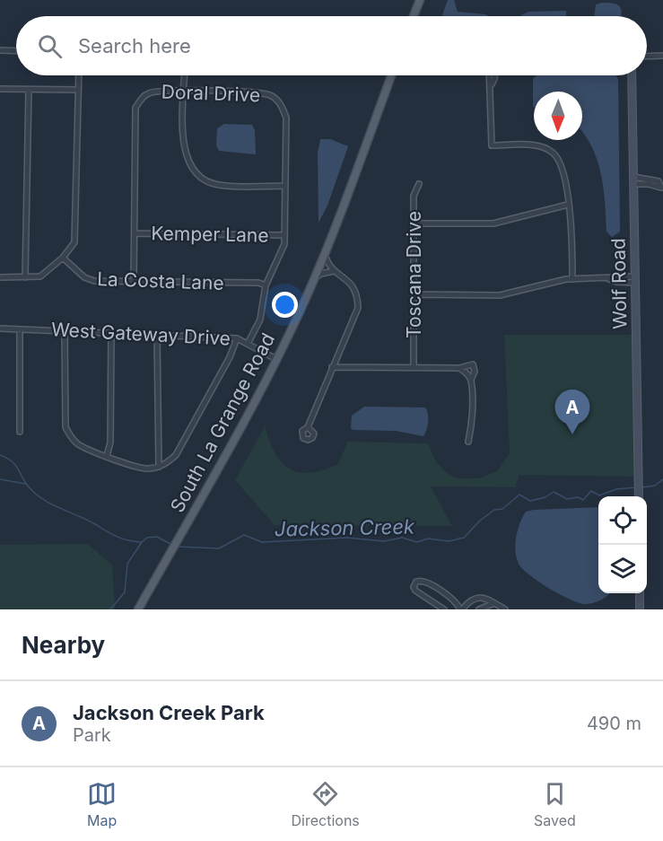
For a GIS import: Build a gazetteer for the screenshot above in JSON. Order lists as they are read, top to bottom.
{
  "streets": {
    "main road": ["Wolf Road", "South La Grange Road"],
    "street": [
      "Doral Drive",
      "Kemper Lane",
      "Toscana Drive",
      "La Costa Lane",
      "West Gateway Drive"
    ]
  },
  "crossings": [
    ["Doral Drive", "Kemper Lane"],
    ["West Gateway Drive", "South La Grange Road"]
  ],
  "water": ["Jackson Creek"],
  "north": "bottom",
  "page": {
    "search": "Search here",
    "pins": "A",
    "heading": "Nearby",
    "list": [
      {
        "mark": "A",
        "name": "Jackson Creek Park",
        "note": "Park",
        "value": "490 m"
      }
    ],
    "nav": ["Map", "Directions", "Saved"]
  }
}
